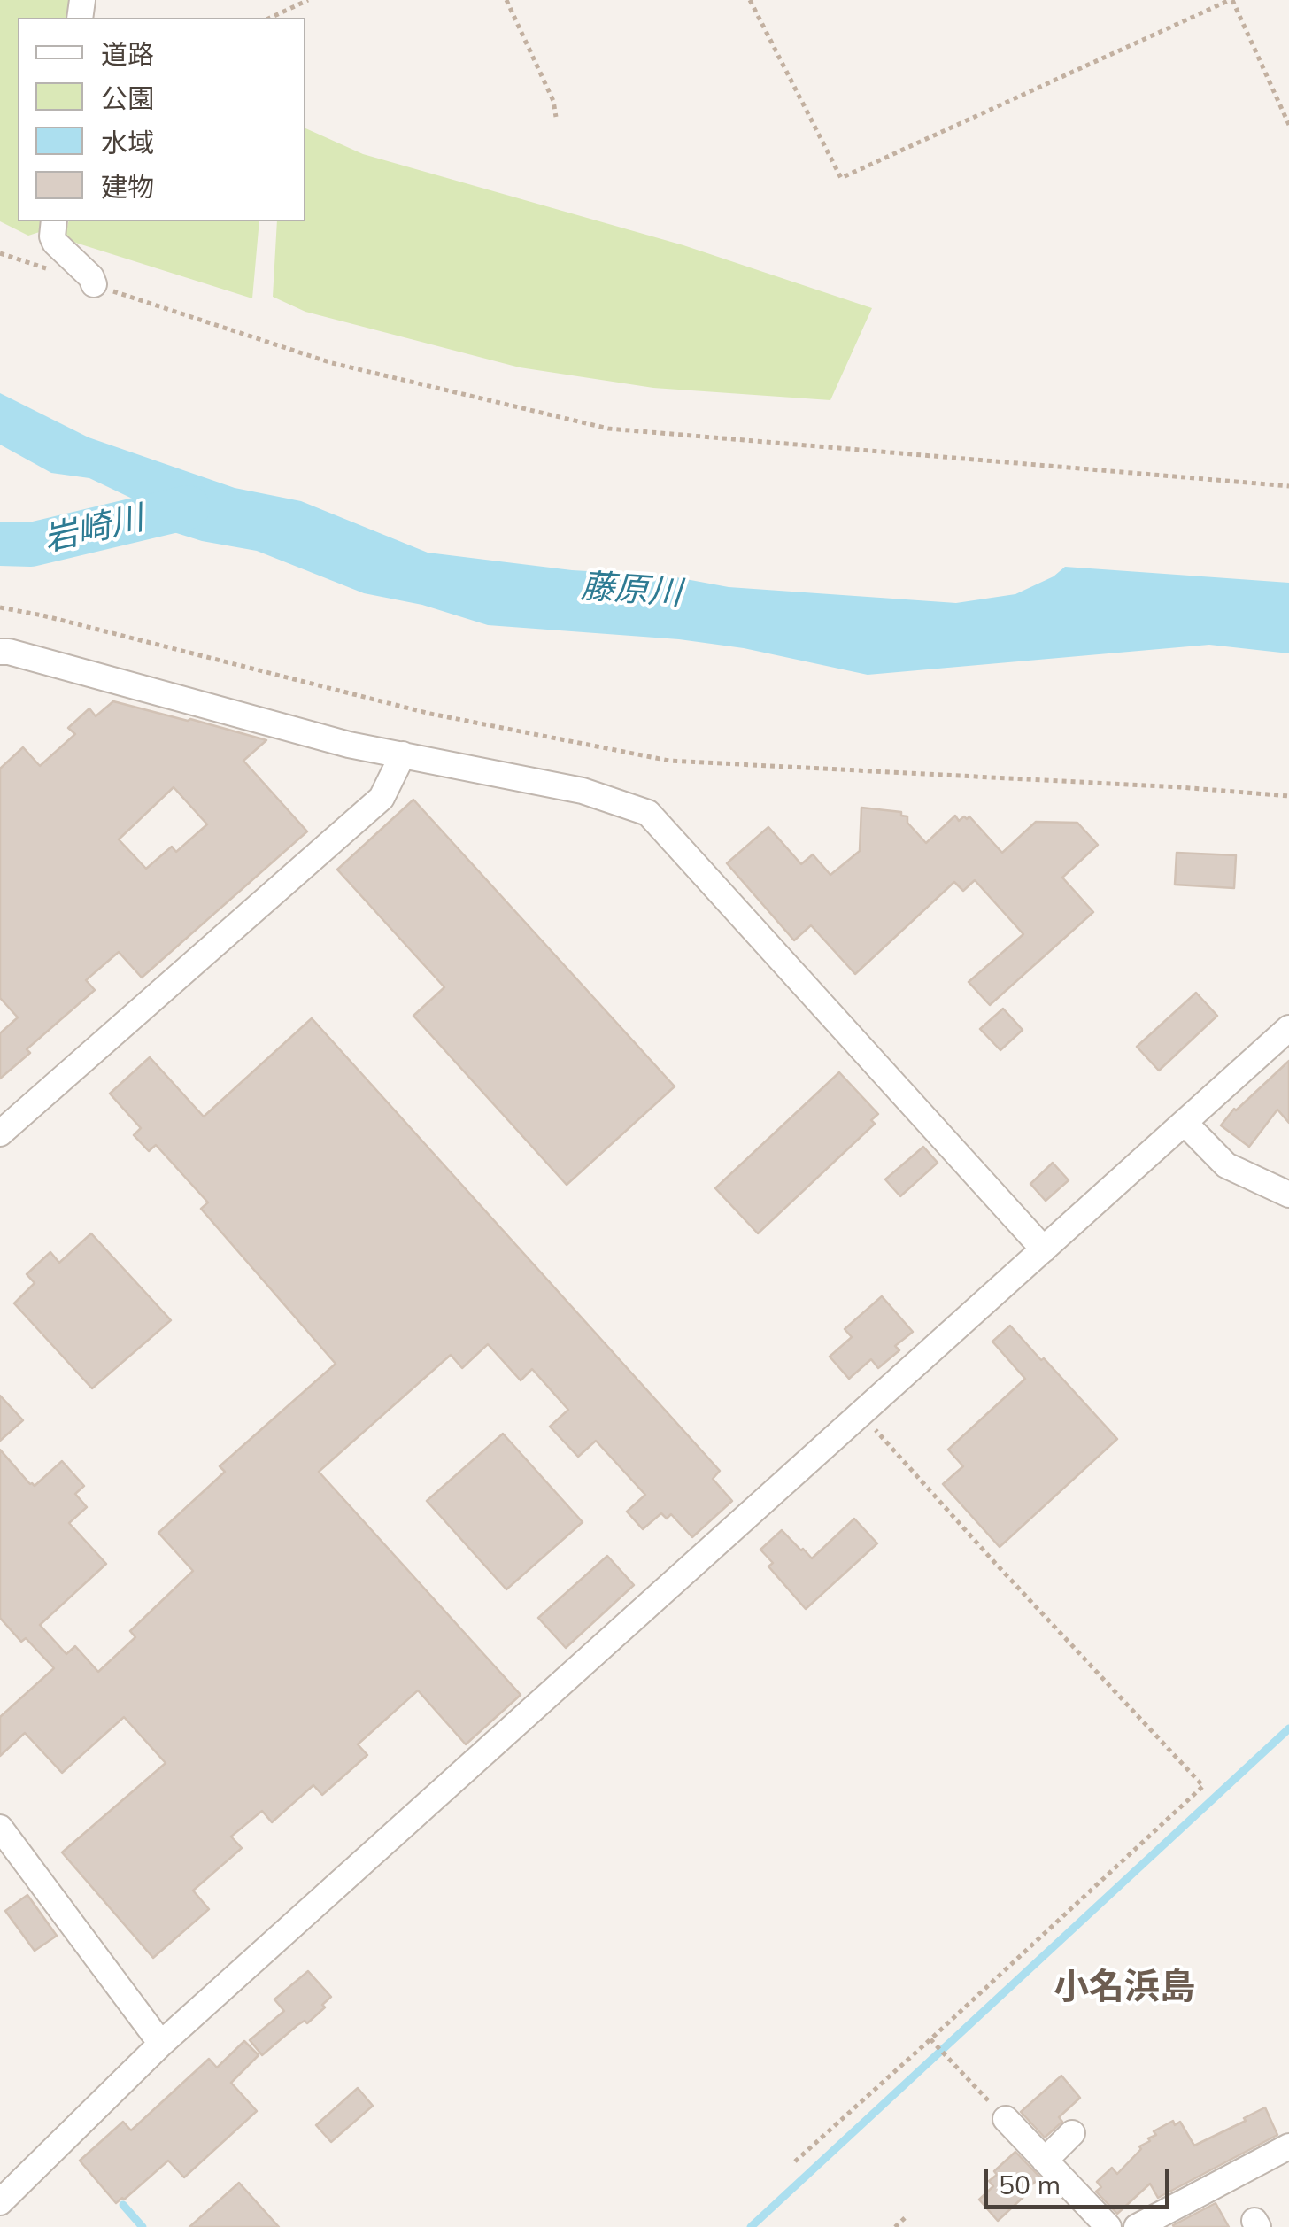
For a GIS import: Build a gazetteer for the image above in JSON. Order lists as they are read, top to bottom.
{
  "districts": ["小名浜島"],
  "water": ["岩崎川", "藤原川"],
  "legend": [
    "道路",
    "公園",
    "水域",
    "建物"
  ],
  "scale_bar": "50 m"
}
